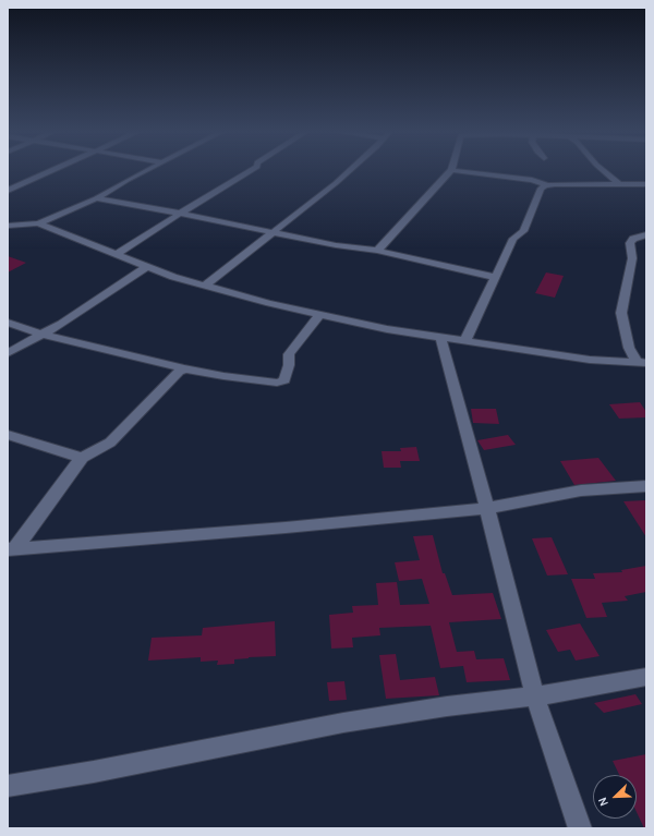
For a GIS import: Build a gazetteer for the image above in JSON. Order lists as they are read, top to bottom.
{
  "north": "bottom left"
}
